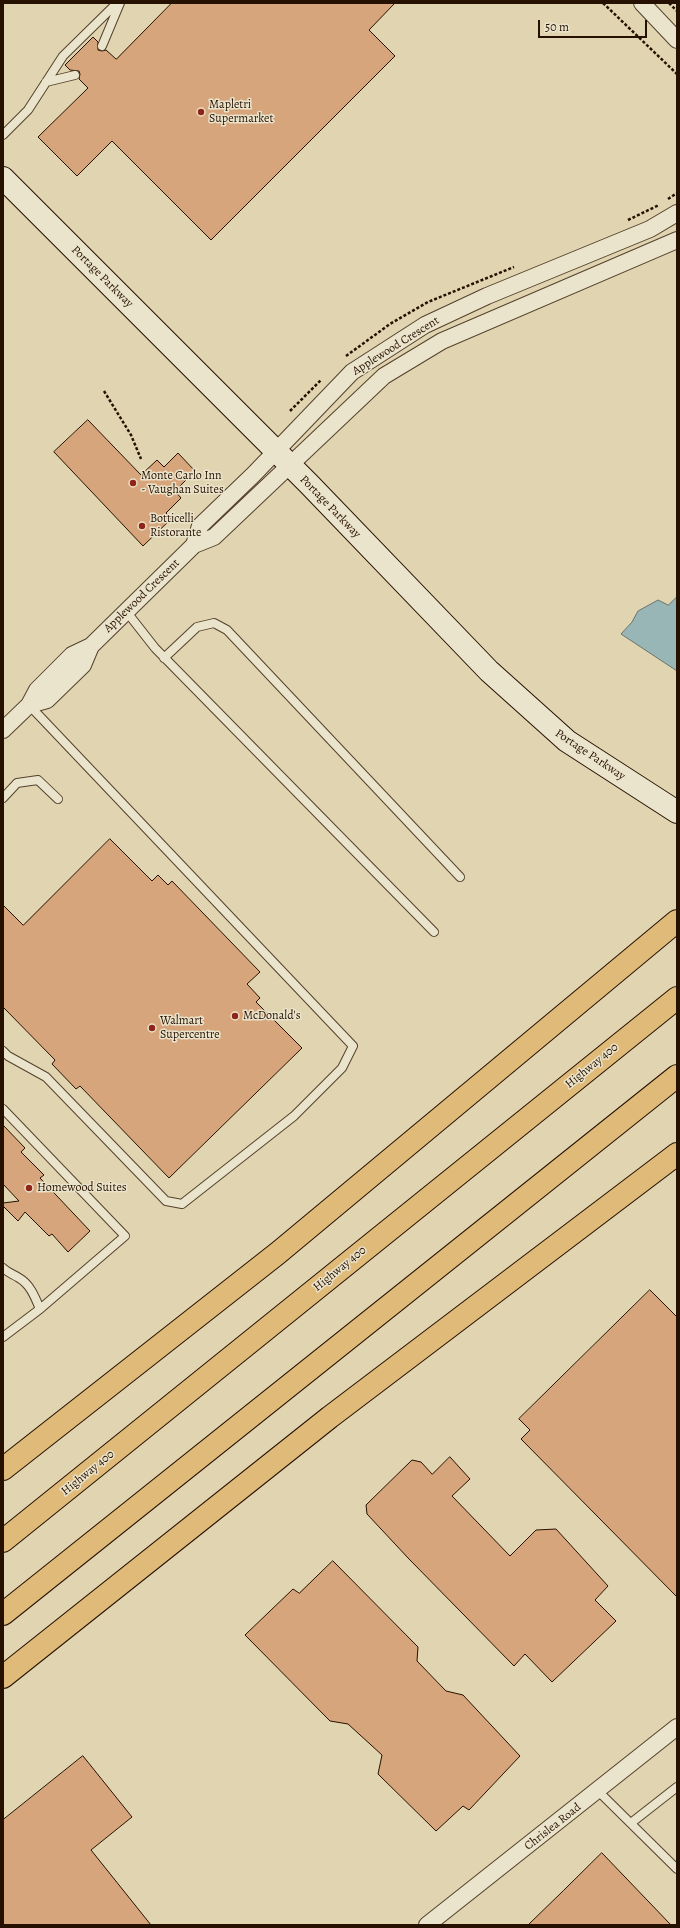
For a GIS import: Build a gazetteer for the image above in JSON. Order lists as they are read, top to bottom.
{
  "streets": {
    "highway": ["Highway 400"],
    "street": ["Portage Parkway", "Applewood Crescent", "Chrislea Road"]
  },
  "crossings": [
    ["Portage Parkway", "Applewood Crescent"]
  ],
  "places": [
    "Mapletri Supermarket",
    "Monte Carlo Inn - Vaughan Suites",
    "Botticelli Ristorante",
    "McDonald's",
    "Walmart Supercentre",
    "Homewood Suites"
  ],
  "scale_bar": "50 m"
}
